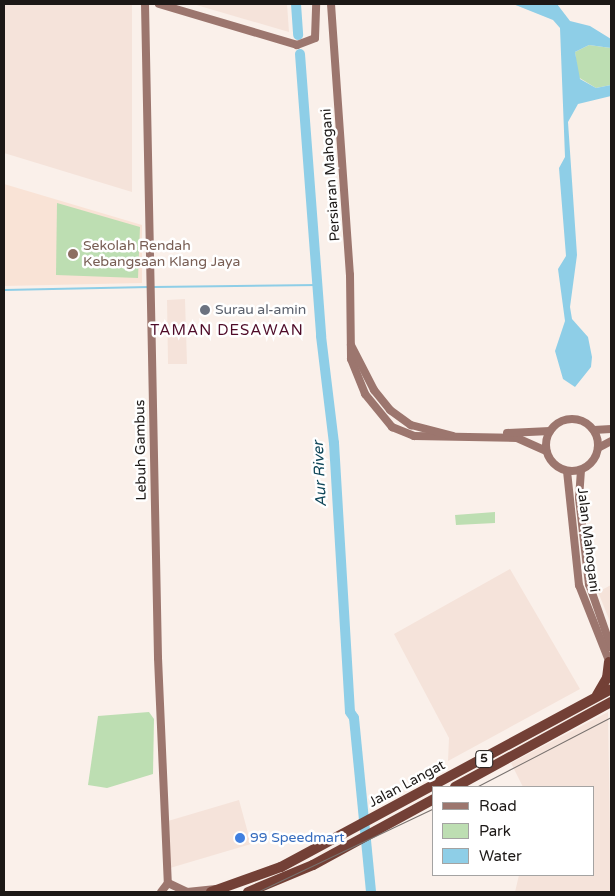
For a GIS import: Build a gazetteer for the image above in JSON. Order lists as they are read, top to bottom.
{
  "streets": {
    "highway": ["5", "Jalan Langat"],
    "main road": ["Persiaran Mahogani", "Lebuh Gambus", "Jalan Mahogani"]
  },
  "crossings": [
    ["Persiaran Mahogani", "Jalan Mahogani"]
  ],
  "districts": ["TAMAN DESAWAN"],
  "water": ["Aur River"],
  "places": ["Sekolah Rendah Kebangsaan Klang Jaya", "Surau al-amin", "99 Speedmart"],
  "legend": ["Road", "Park", "Water"]
}
